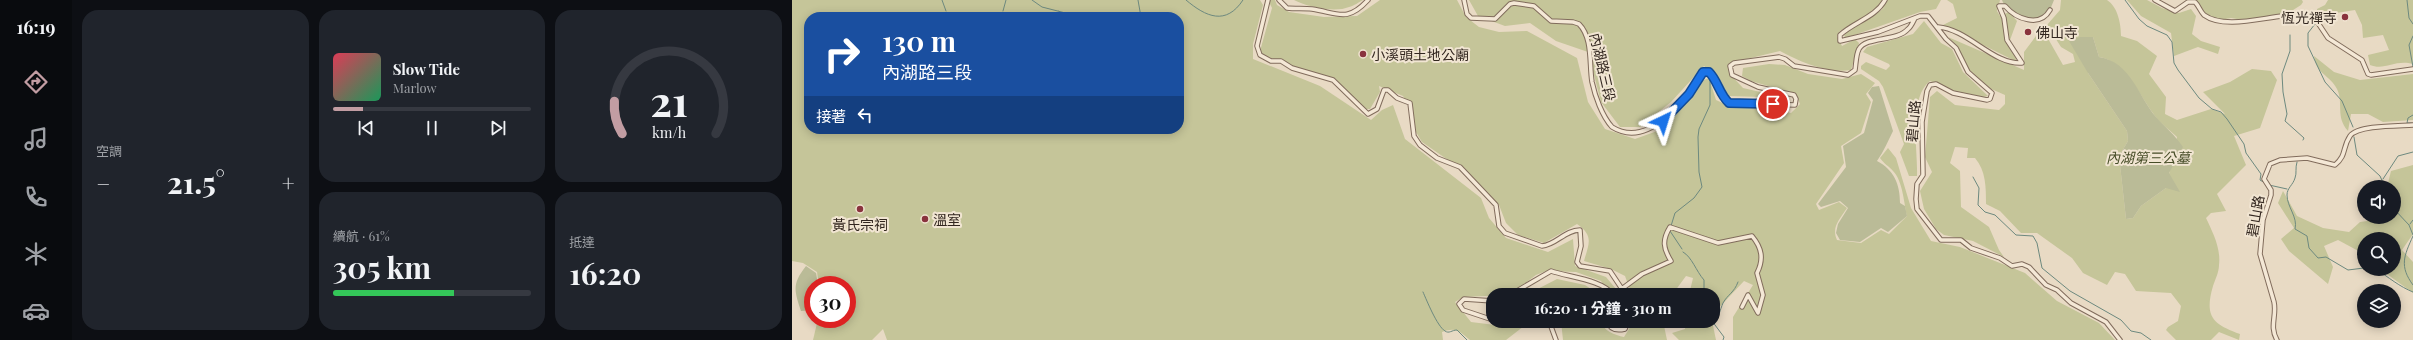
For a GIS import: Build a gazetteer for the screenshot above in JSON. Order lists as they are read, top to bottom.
{
  "streets": {
    "street": ["內湖路三段", "碧山路"]
  },
  "crossings": [
    ["內湖路三段", "碧山路"]
  ],
  "parks": ["內湖第三公墓"],
  "places": [
    "恆光禪寺",
    "佛山寺",
    "小溪頭土地公廟",
    "黃氏宗祠",
    "溫室"
  ],
  "page": {
    "tabs": "16:19",
    "tile": [
      "空調",
      ["續航 · 61%", "305 km"],
      ["抵達", "16:20"]
    ],
    "turn": ["130 m", "內湖路三段"],
    "song": ["Slow Tide", "Marlow"],
    "then": "接著",
    "heat": ["−", "21.5°", "+"],
    "limit": "30",
    "trip": "16:20 · 1 分鐘 · 310 m",
    "gauge": ["21", "km/h"]
  }
}
